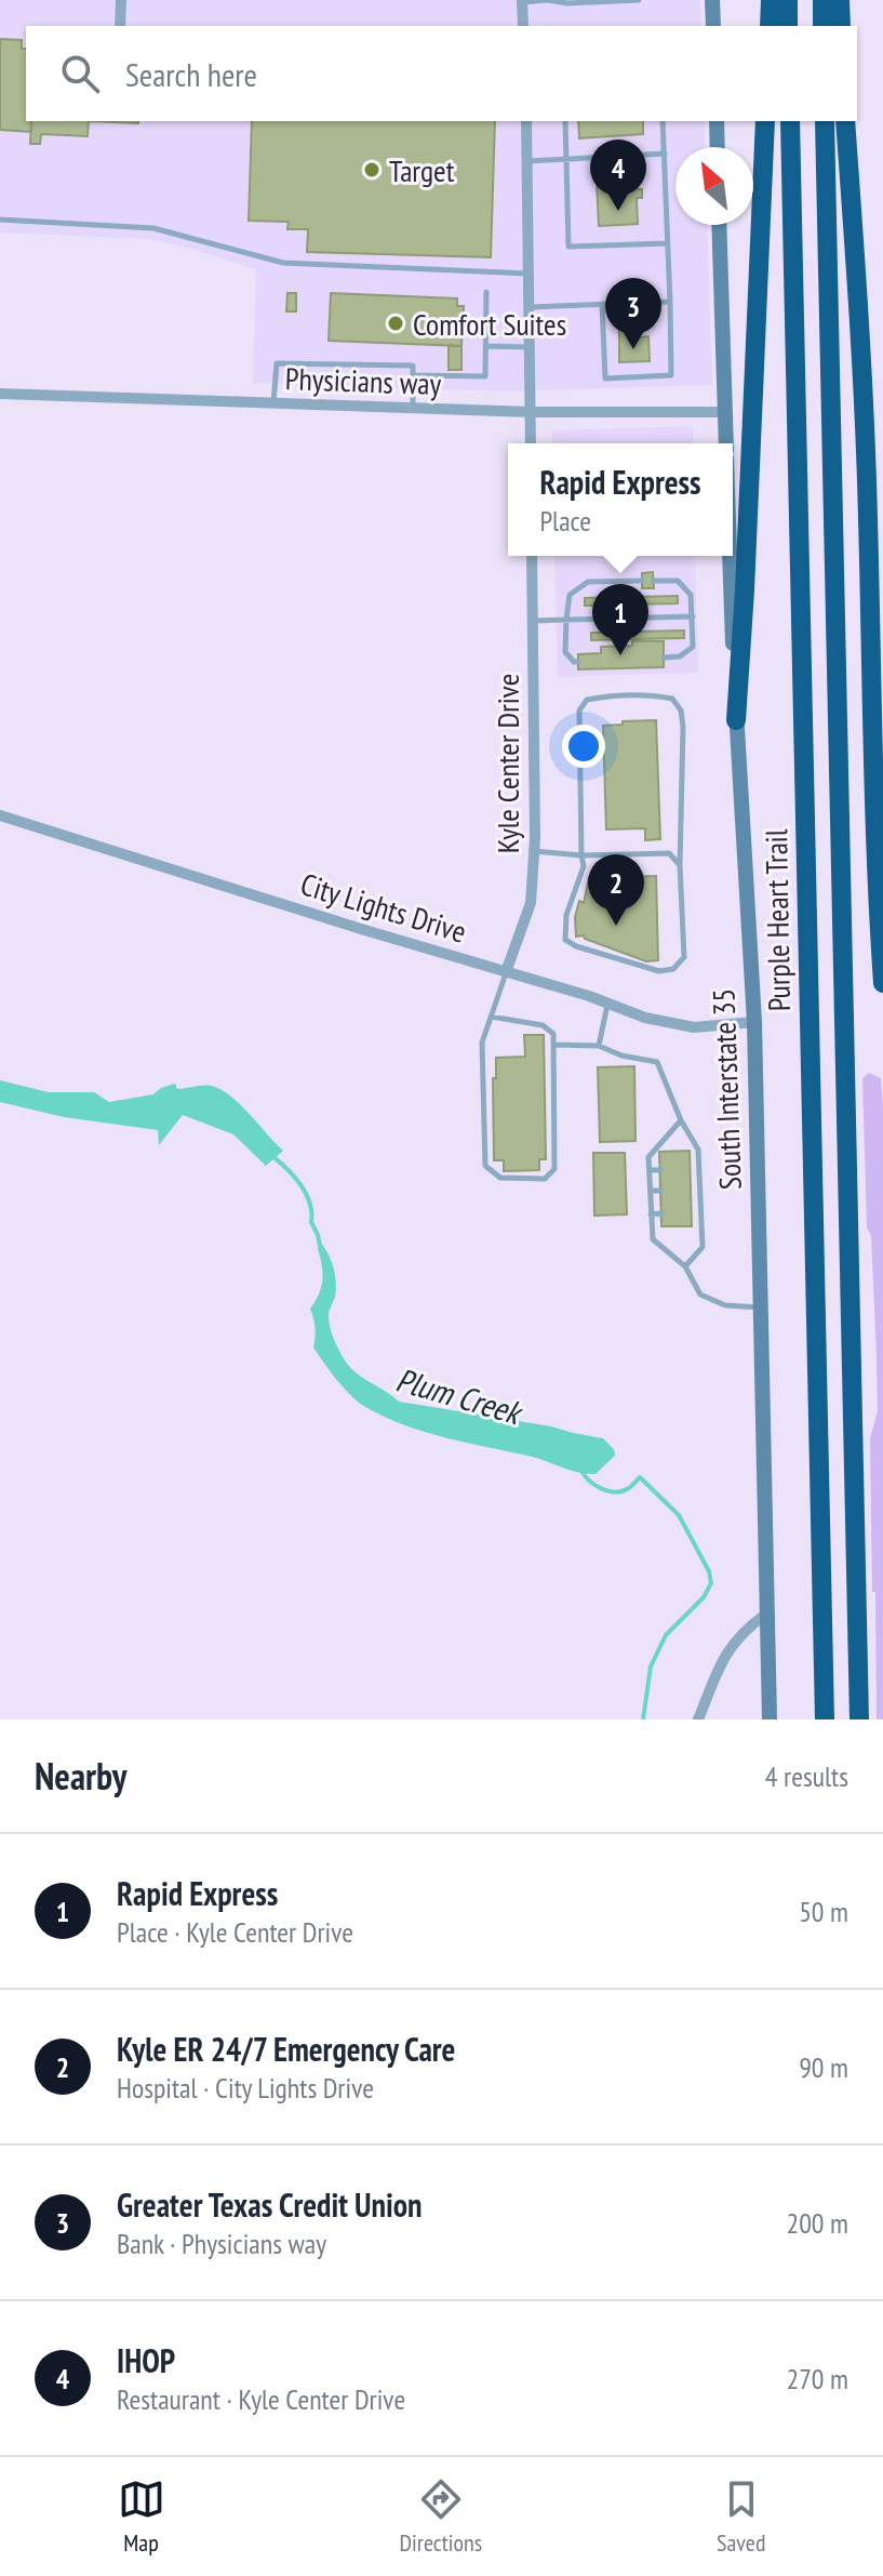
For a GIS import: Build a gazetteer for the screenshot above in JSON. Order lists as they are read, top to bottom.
{
  "streets": {
    "highway": ["Purple Heart Trail"],
    "main road": ["South Interstate 35"],
    "street": ["Physicians way", "Kyle Center Drive", "City Lights Drive"]
  },
  "crossings": [
    ["Kyle Center Drive", "City Lights Drive"],
    ["City Lights Drive", "South Interstate 35"]
  ],
  "water": ["Plum Creek"],
  "places": ["Target", "Comfort Suites"],
  "north": "top left",
  "page": {
    "search": "Search here",
    "pins": [
      "4",
      "3",
      "1",
      "2"
    ],
    "popup": ["Rapid Express", "Place"],
    "heading": ["Nearby", "4 results"],
    "list": [
      {
        "mark": "1",
        "name": "Rapid Express",
        "note": "Place · Kyle Center Drive",
        "value": "50 m"
      },
      {
        "mark": "2",
        "name": "Kyle ER 24/7 Emergency Care",
        "note": "Hospital · City Lights Drive",
        "value": "90 m"
      },
      {
        "mark": "3",
        "name": "Greater Texas Credit Union",
        "note": "Bank · Physicians way",
        "value": "200 m"
      },
      {
        "mark": "4",
        "name": "IHOP",
        "note": "Restaurant · Kyle Center Drive",
        "value": "270 m"
      }
    ],
    "nav": ["Map", "Directions", "Saved"]
  }
}
